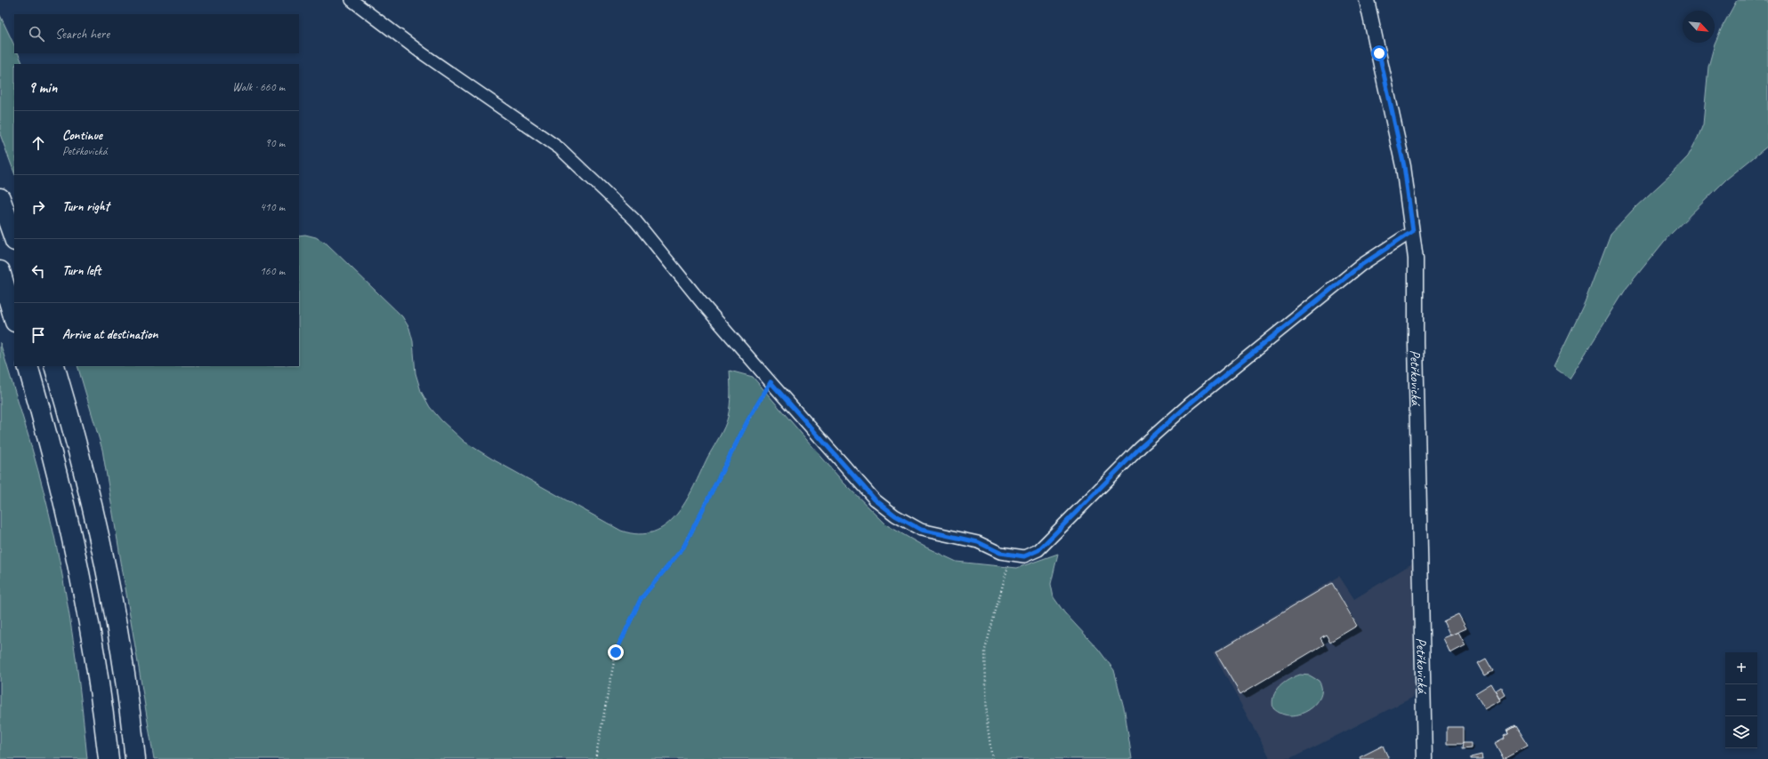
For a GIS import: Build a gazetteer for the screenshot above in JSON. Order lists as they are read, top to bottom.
{
  "streets": {
    "street": ["Petřkovická"]
  },
  "north": "bottom right",
  "page": {
    "search": "Search here",
    "heading": ["9 min", "Walk · 660 m"],
    "list": [
      ["Continue", "Petřkovická", "90 m"],
      ["Turn right", "410 m"],
      ["Turn left", "160 m"],
      "Arrive at destination"
    ],
    "map_buttons": ["+", "−"]
  }
}
